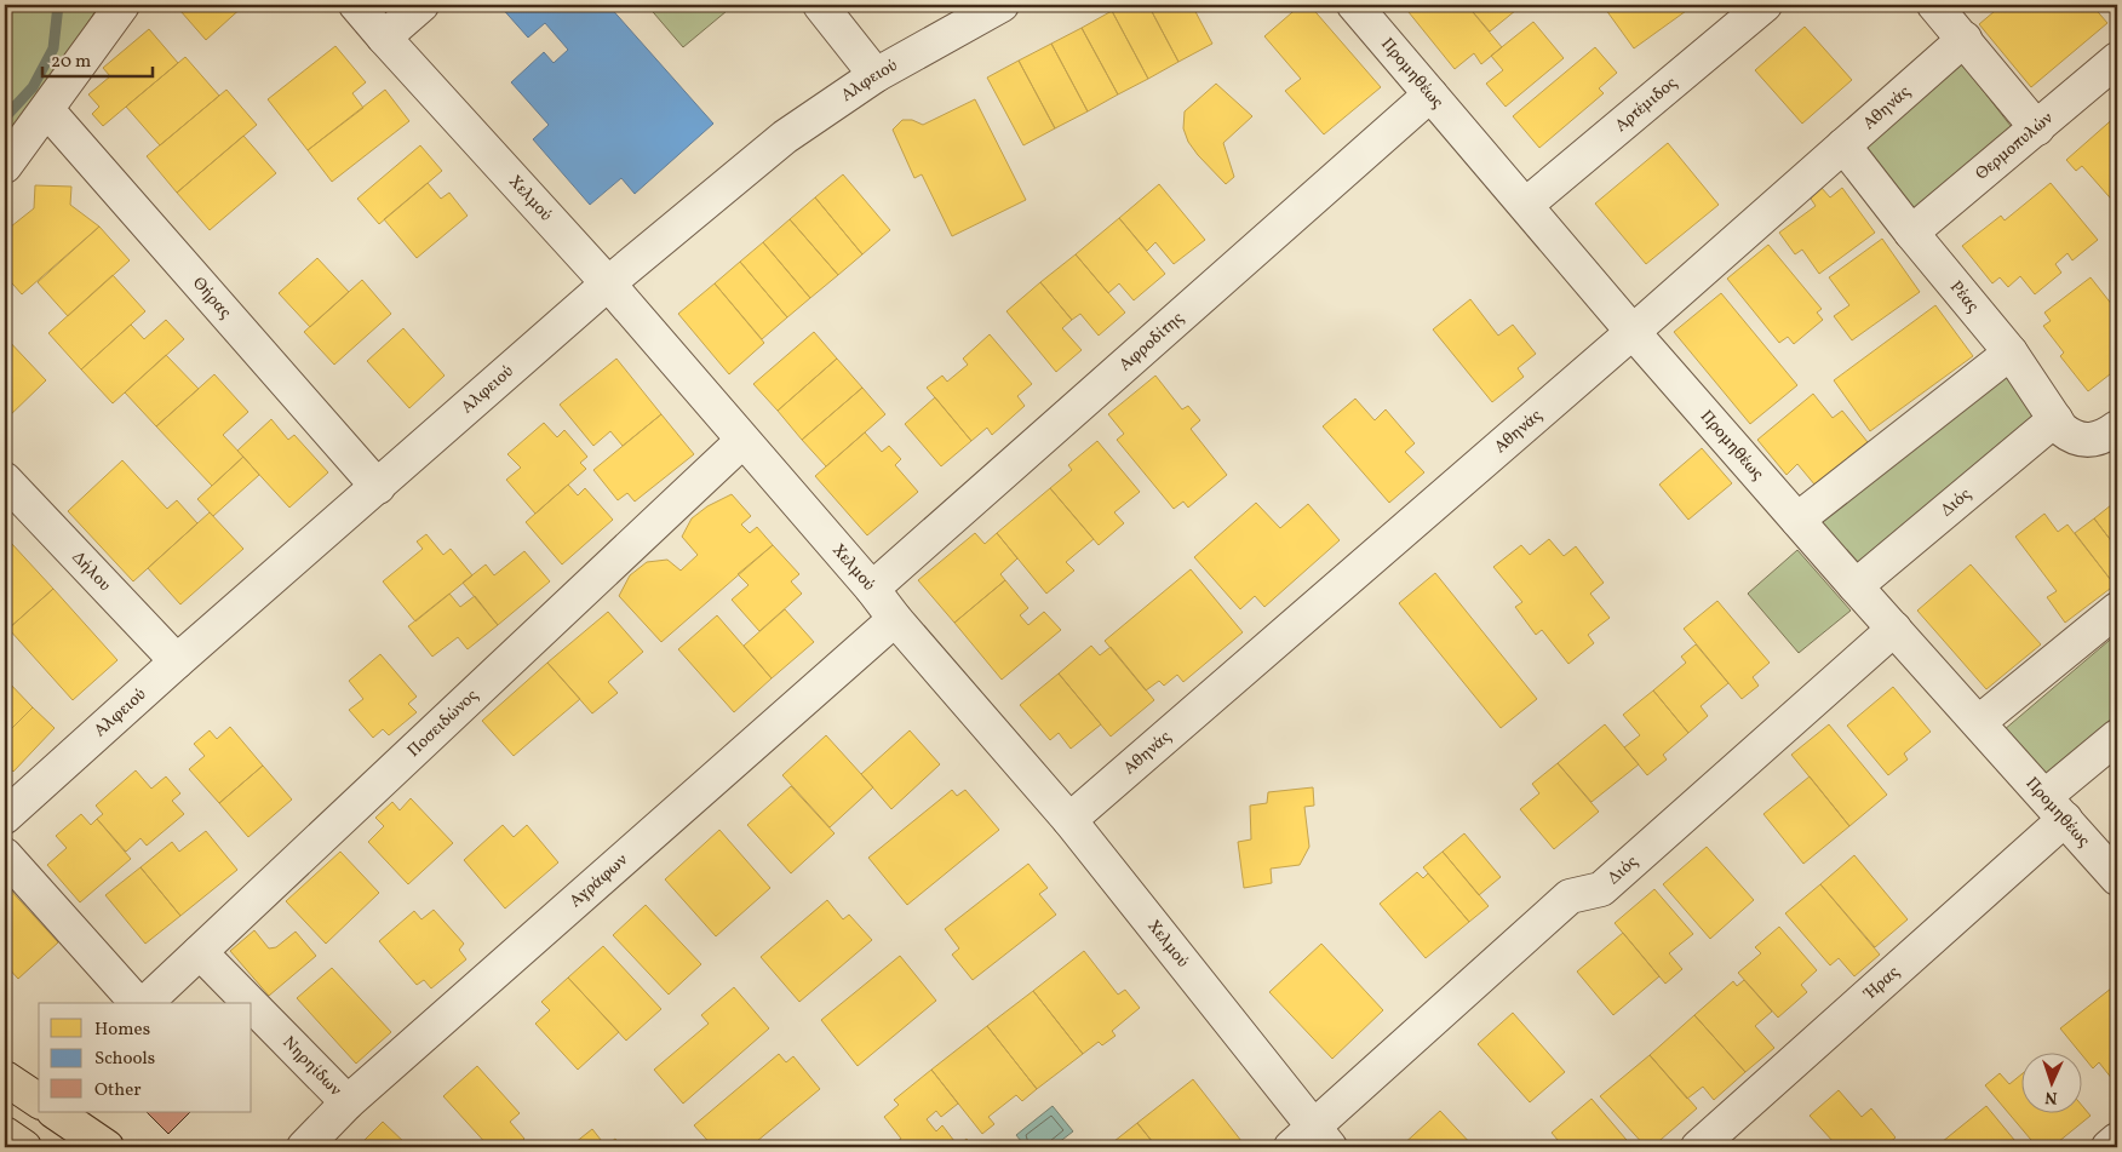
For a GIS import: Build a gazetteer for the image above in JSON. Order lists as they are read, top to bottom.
{
  "streets": {
    "street": [
      "Προμηθέως",
      "Αλφειού",
      "Αρτέμιδος",
      "Αθηνάς",
      "Θερμοπυλών",
      "Χελμού",
      "Ρέας",
      "Θήρας",
      "Αφροδίτης",
      "Διός",
      "Δήλου",
      "Ποσειδώνος",
      "Αγράφων",
      "Ήρας",
      "Νηρηίδων"
    ]
  },
  "crossings": [
    ["Προμηθέως", "Αρτέμιδος"],
    ["Προμηθέως", "Αθηνάς"],
    ["Προμηθέως", "Αφροδίτης"],
    ["Προμηθέως", "Διός"],
    ["Προμηθέως", "Ήρας"],
    ["Αλφειού", "Χελμού"],
    ["Αλφειού", "Θήρας"],
    ["Αλφειού", "Δήλου"],
    ["Αθηνάς", "Χελμού"],
    ["Αθηνάς", "Ρέας"],
    ["Θερμοπυλών", "Ρέας"],
    ["Χελμού", "Αφροδίτης"],
    ["Χελμού", "Διός"],
    ["Χελμού", "Ποσειδώνος"],
    ["Χελμού", "Αγράφων"],
    ["Ρέας", "Διός"],
    ["Ποσειδώνος", "Νηρηίδων"],
    ["Αγράφων", "Νηρηίδων"]
  ],
  "legend": ["Homes", "Schools", "Other"],
  "scale_bar": "20 m",
  "north": "bottom"
}
